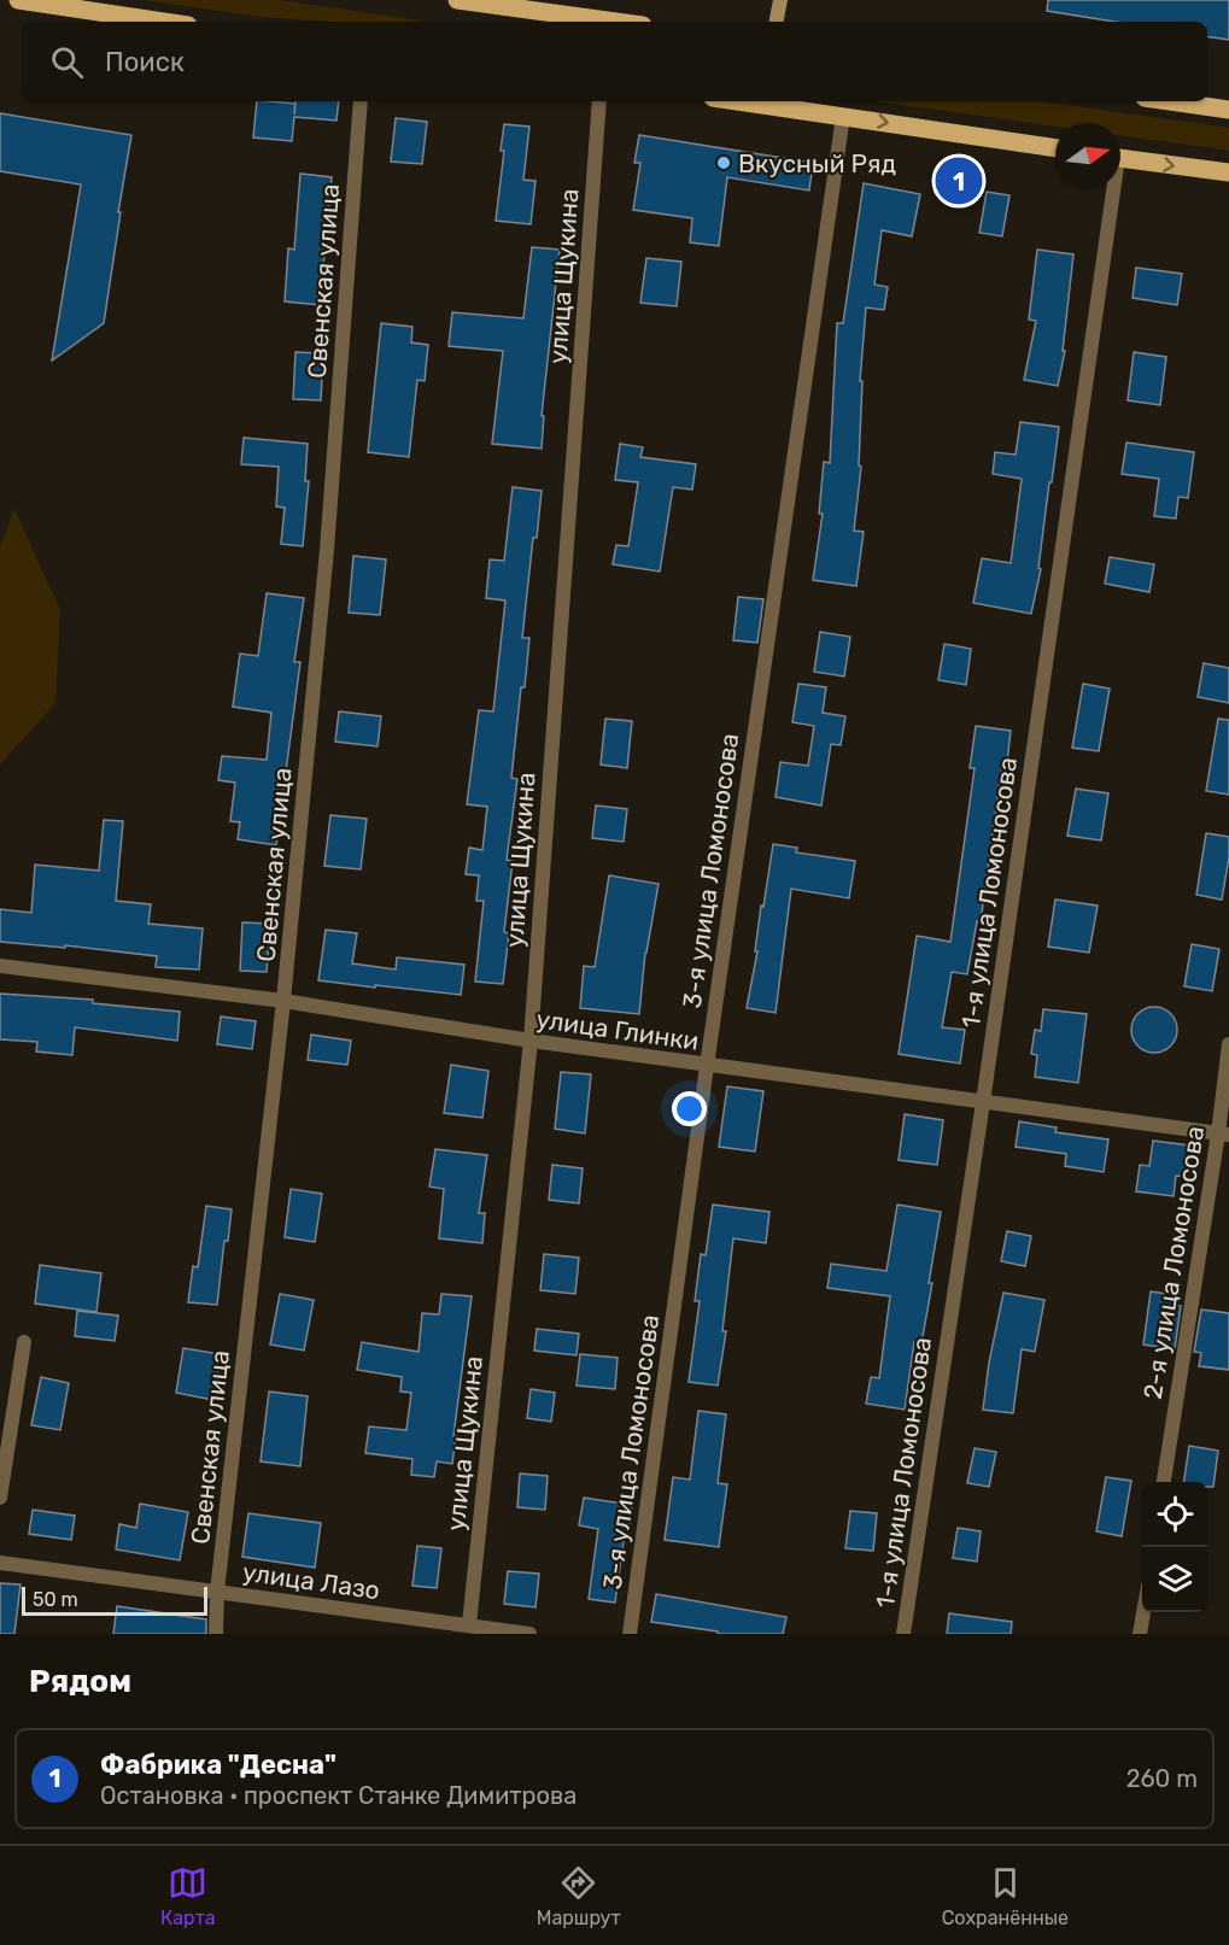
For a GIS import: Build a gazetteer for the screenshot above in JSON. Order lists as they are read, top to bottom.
{
  "streets": {
    "street": [
      "улица Щукина",
      "Свенская улица",
      "3-я улица Ломоносова",
      "1-я улица Ломоносова",
      "улица Глинки",
      "2-я улица Ломоносова",
      "улица Лазо"
    ]
  },
  "crossings": [
    ["улица Щукина", "улица Глинки"],
    ["улица Щукина", "улица Лазо"],
    ["Свенская улица", "улица Глинки"],
    ["Свенская улица", "улица Лазо"],
    ["3-я улица Ломоносова", "улица Глинки"],
    ["1-я улица Ломоносова", "улица Глинки"],
    ["улица Глинки", "2-я улица Ломоносова"]
  ],
  "places": ["Вкусный Ряд"],
  "scale_bar": "50 m",
  "north": "right",
  "page": {
    "search": "Поиск",
    "pins": "1",
    "scale": "50 m",
    "heading": "Рядом",
    "list": [
      {
        "mark": "1",
        "name": "Фабрика \"Десна\"",
        "note": "Остановка · проспект Станке Димитрова",
        "value": "260 m"
      }
    ],
    "nav": ["Карта", "Маршрут", "Сохранённые"]
  }
}
